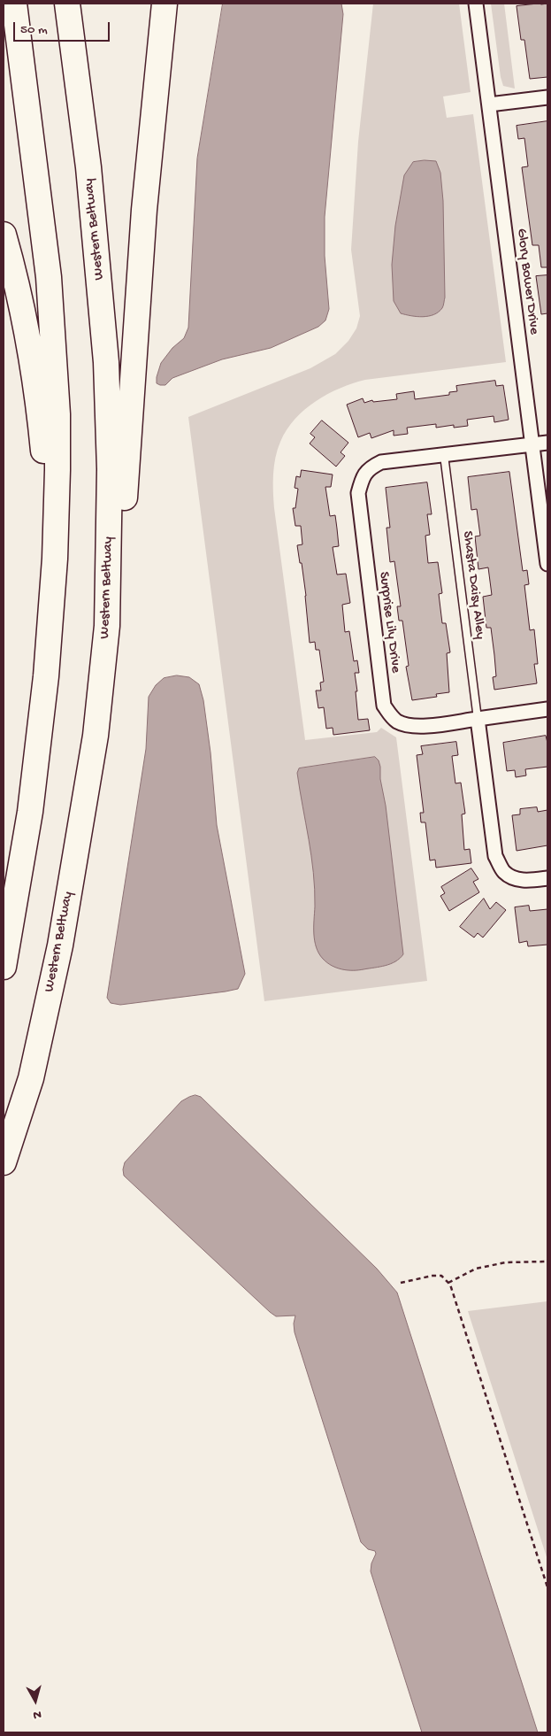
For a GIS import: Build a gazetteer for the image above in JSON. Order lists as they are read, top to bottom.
{
  "streets": {
    "highway": ["Western Beltway"],
    "street": ["Glory Bower Drive", "Surprise Lily Drive"],
    "lane": ["Shasta Daisy Alley"]
  },
  "crossings": [
    ["Glory Bower Drive", "Surprise Lily Drive"],
    ["Shasta Daisy Alley", "Surprise Lily Drive"]
  ],
  "scale_bar": "50 m",
  "north": "bottom"
}
